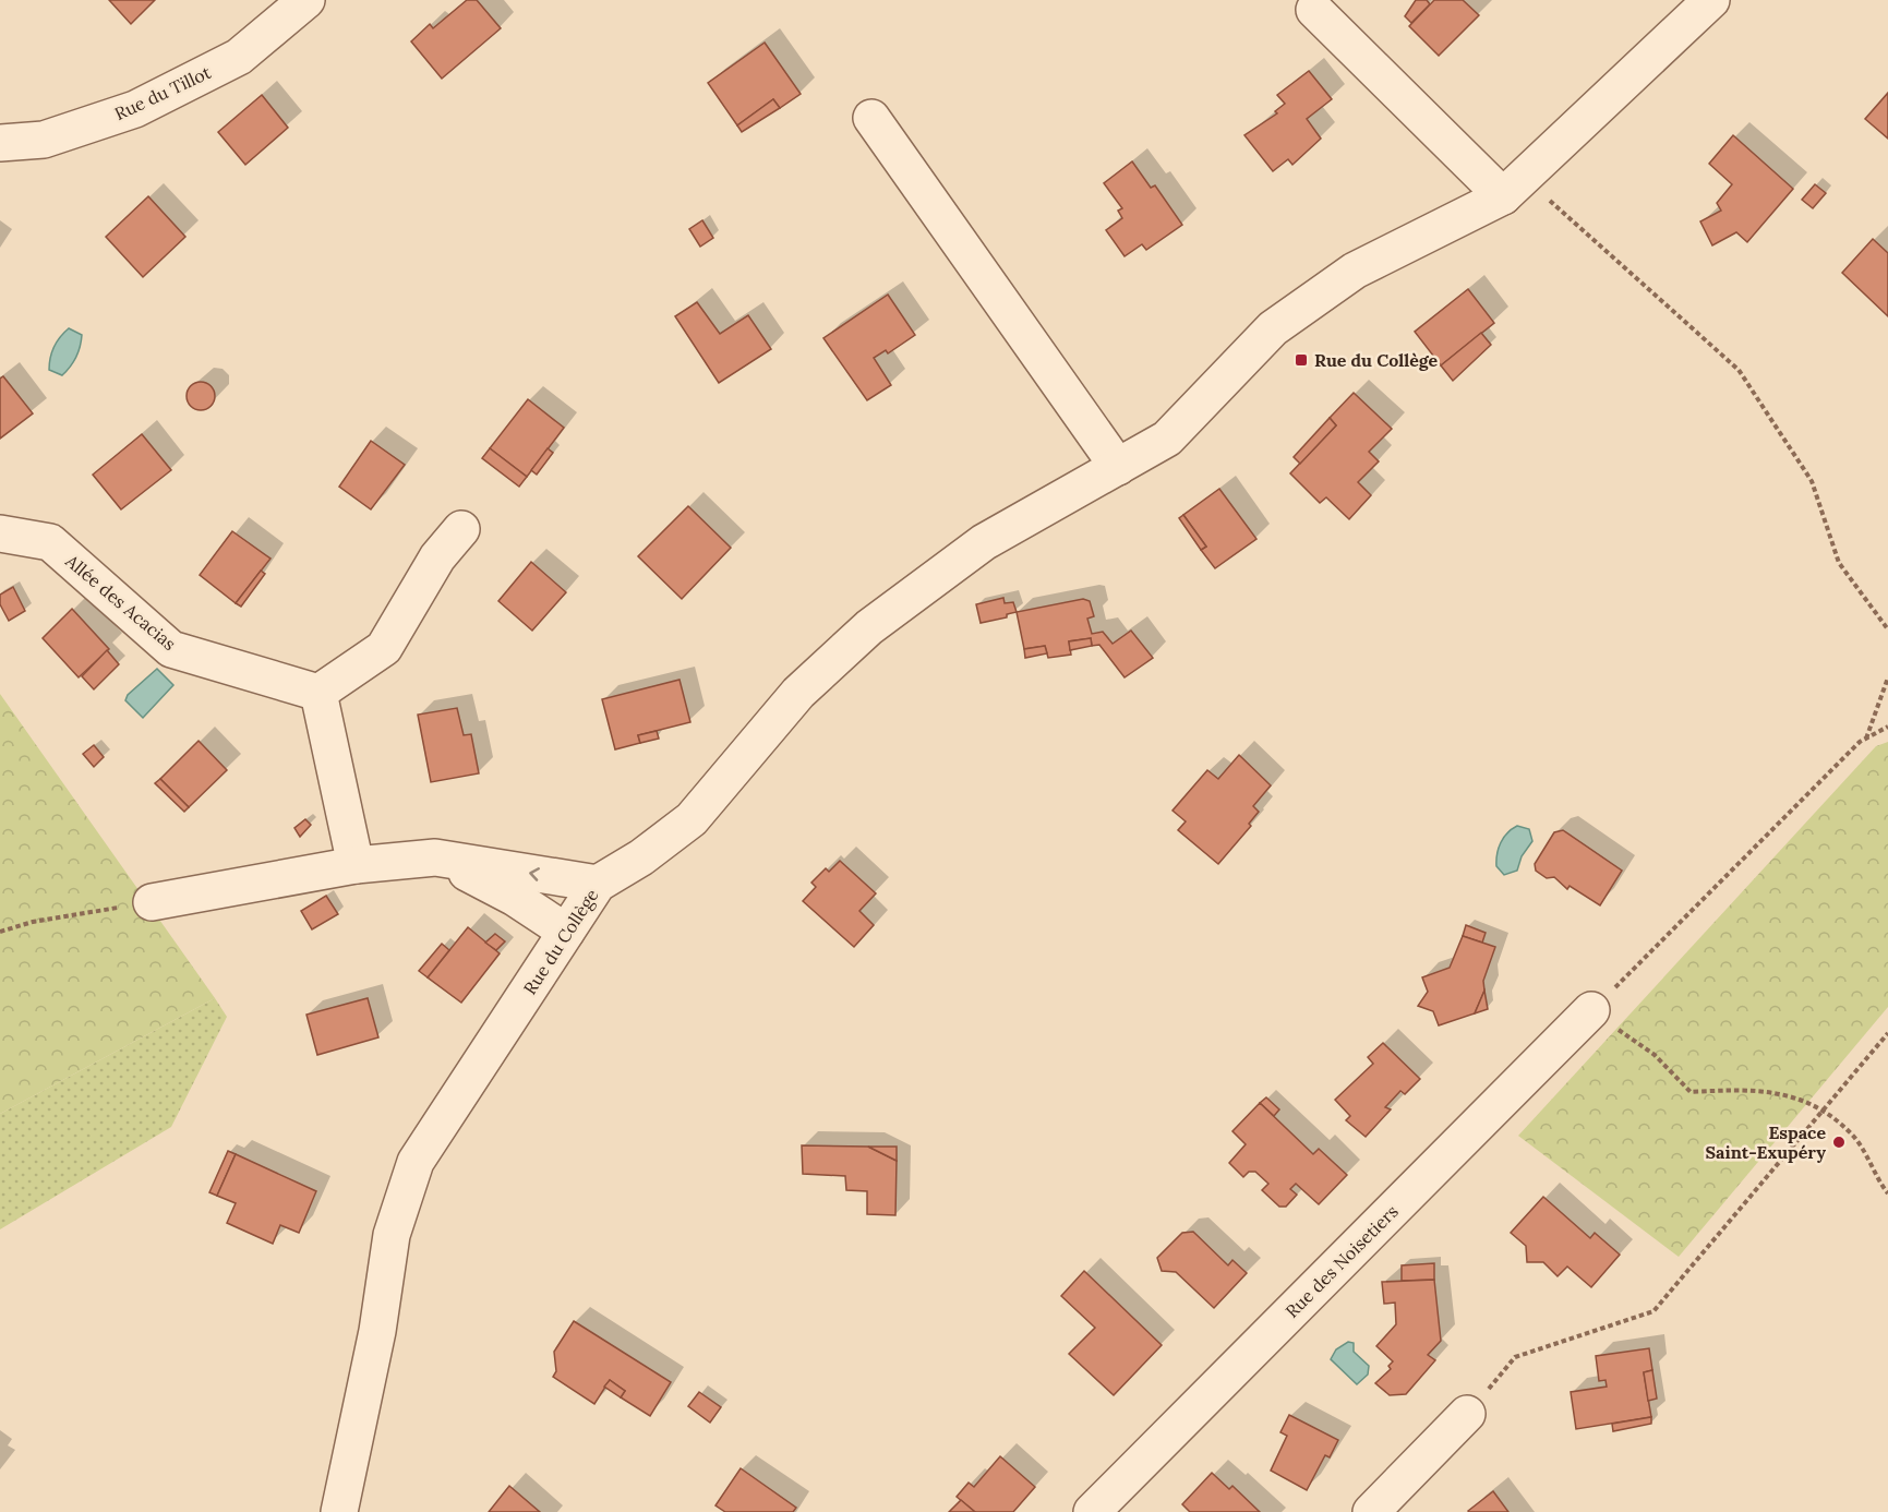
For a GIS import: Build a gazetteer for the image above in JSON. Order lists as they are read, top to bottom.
{
  "streets": {
    "street": [
      "Rue du Tillot",
      "Allée des Acacias",
      "Rue du Collège",
      "Rue des Noisetiers"
    ]
  },
  "places": {
    "transit": ["Rue du Collège"],
    "other": ["Espace Saint-Exupéry"]
  }
}
